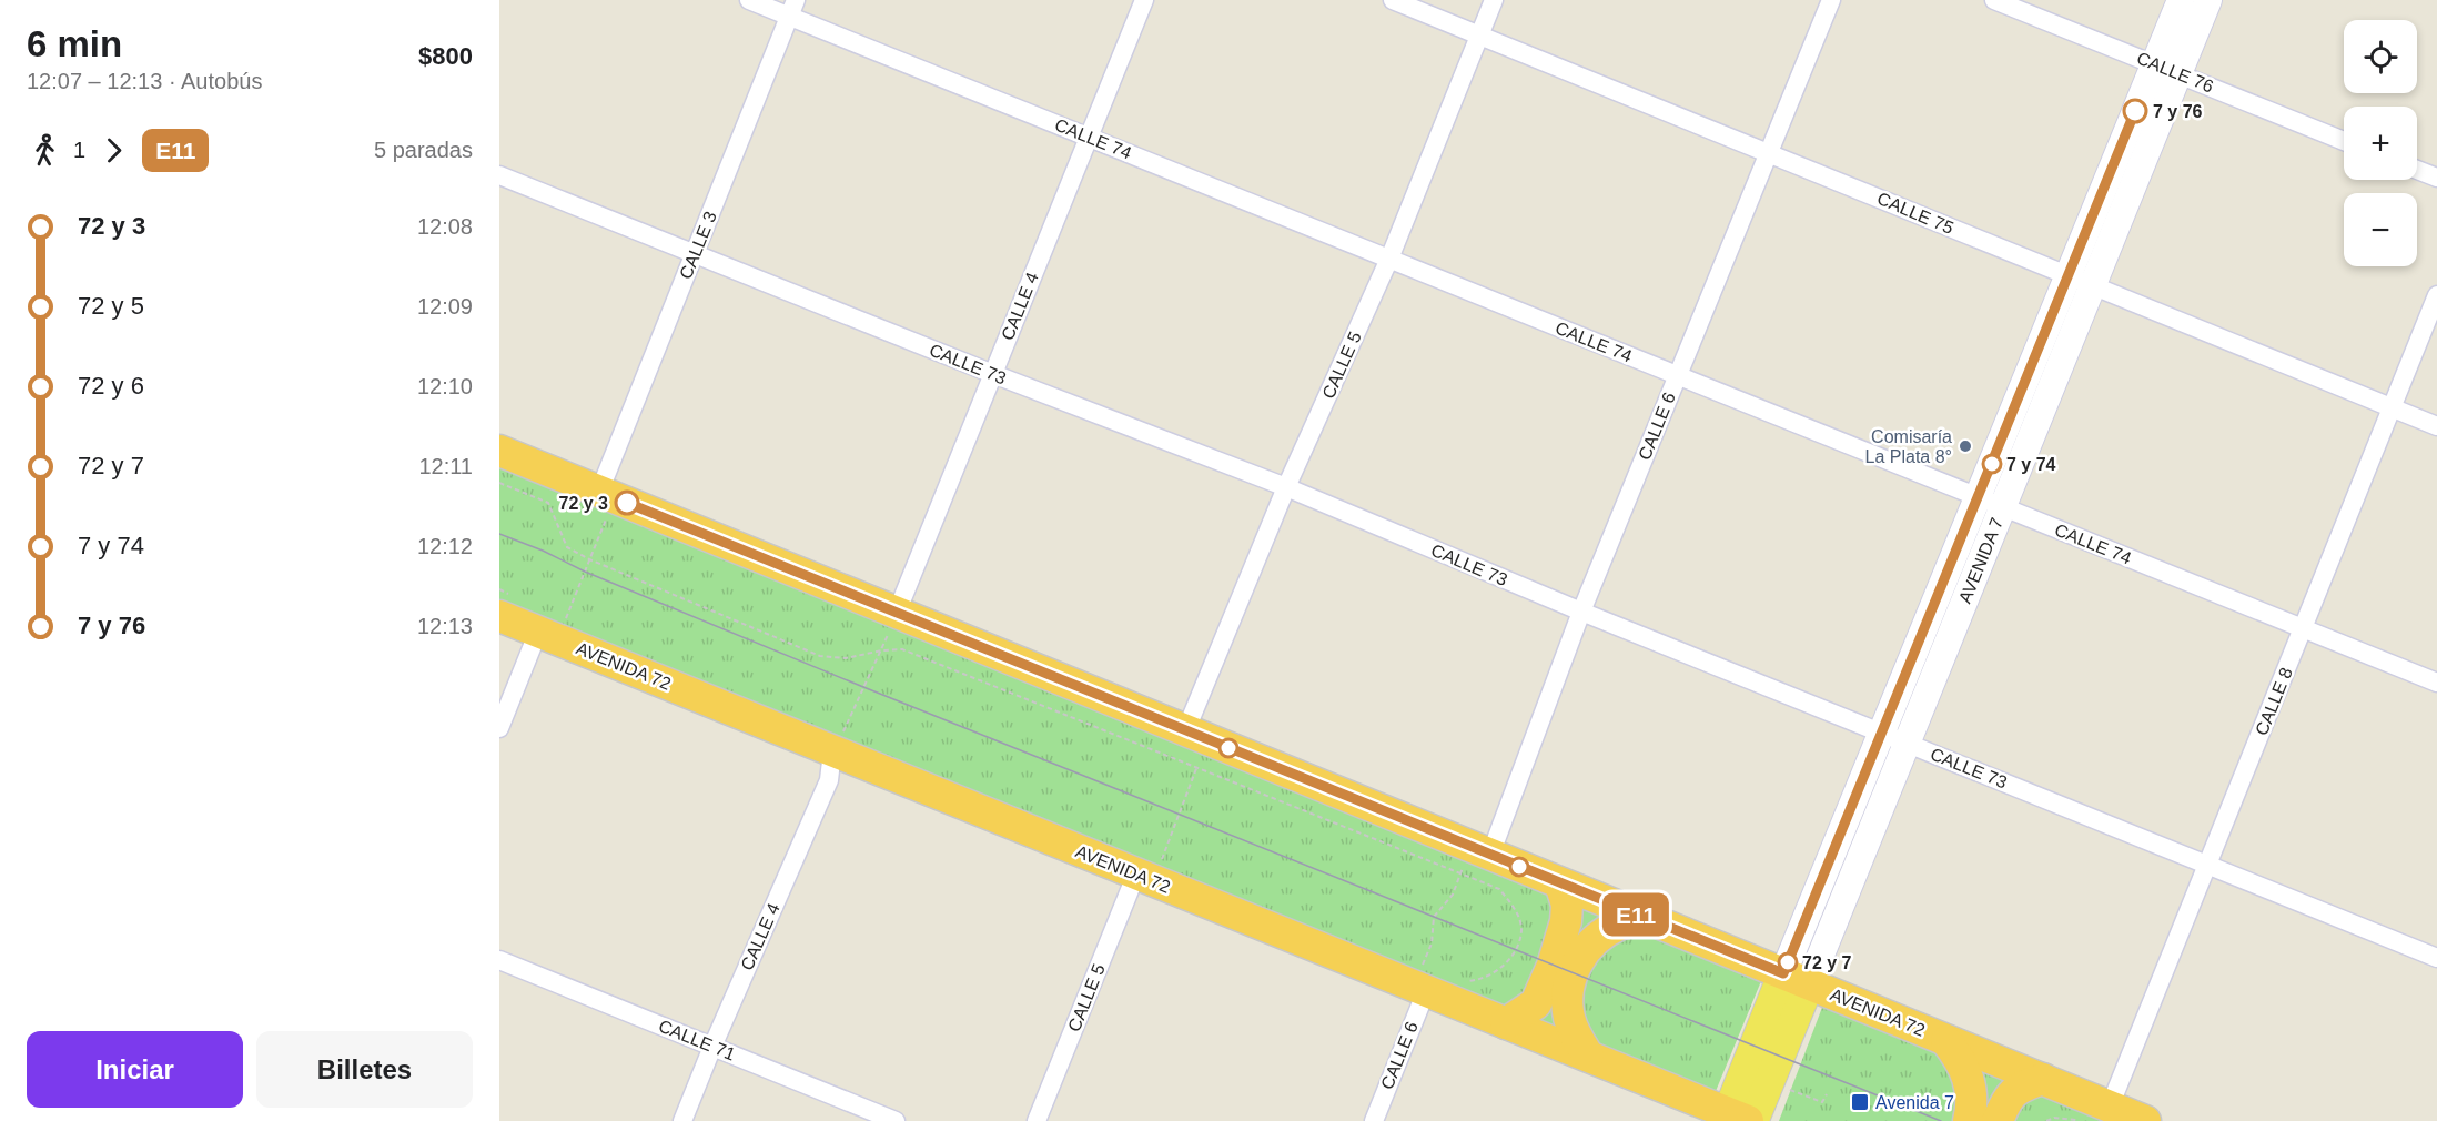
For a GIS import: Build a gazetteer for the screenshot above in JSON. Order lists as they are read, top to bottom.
{
  "streets": {
    "highway": ["AVENIDA 72"],
    "main road": ["AVENIDA 7"],
    "street": [
      "CALLE 76",
      "CALLE 74",
      "CALLE 75",
      "CALLE 3",
      "CALLE 4",
      "CALLE 73",
      "CALLE 5",
      "CALLE 6",
      "CALLE 8",
      "CALLE 71"
    ]
  },
  "crossings": [
    ["CALLE 76", "AVENIDA 7"],
    ["CALLE 74", "CALLE 3"],
    ["CALLE 74", "CALLE 4"],
    ["CALLE 74", "CALLE 5"],
    ["CALLE 74", "CALLE 6"],
    ["CALLE 74", "AVENIDA 7"],
    ["CALLE 74", "CALLE 8"],
    ["CALLE 75", "CALLE 5"],
    ["CALLE 75", "CALLE 6"],
    ["CALLE 75", "AVENIDA 7"],
    ["CALLE 75", "CALLE 8"],
    ["CALLE 3", "CALLE 73"],
    ["CALLE 3", "AVENIDA 72"],
    ["CALLE 4", "CALLE 73"],
    ["CALLE 4", "AVENIDA 72"],
    ["CALLE 4", "CALLE 71"],
    ["CALLE 73", "CALLE 5"],
    ["CALLE 73", "CALLE 6"],
    ["CALLE 73", "AVENIDA 7"],
    ["CALLE 73", "CALLE 8"],
    ["CALLE 5", "AVENIDA 72"],
    ["CALLE 6", "AVENIDA 72"],
    ["AVENIDA 7", "AVENIDA 72"],
    ["AVENIDA 72", "CALLE 8"]
  ],
  "places": {
    "other": [
      "7 y 76",
      "Comisaría La Plata 8°",
      "7 y 74",
      "72 y 3",
      "72 y 7"
    ],
    "transit": ["Avenida 7"]
  },
  "lines": ["bus line E11"],
  "page": {
    "heading": ["6 min", "12:07 – 12:13 · Autobús", "$800"],
    "on_map": "E11",
    "map_buttons": ["+", "−"],
    "legs": ["1", "E11", "5 paradas"],
    "list": [
      {
        "name": "72 y 3",
        "value": "12:08"
      },
      {
        "name": "72 y 5",
        "value": "12:09"
      },
      {
        "name": "72 y 6",
        "value": "12:10"
      },
      {
        "name": "72 y 7",
        "value": "12:11"
      },
      {
        "name": "7 y 74",
        "value": "12:12"
      },
      {
        "name": "7 y 76",
        "value": "12:13"
      }
    ],
    "buttons": ["Iniciar", "Billetes"]
  }
}
